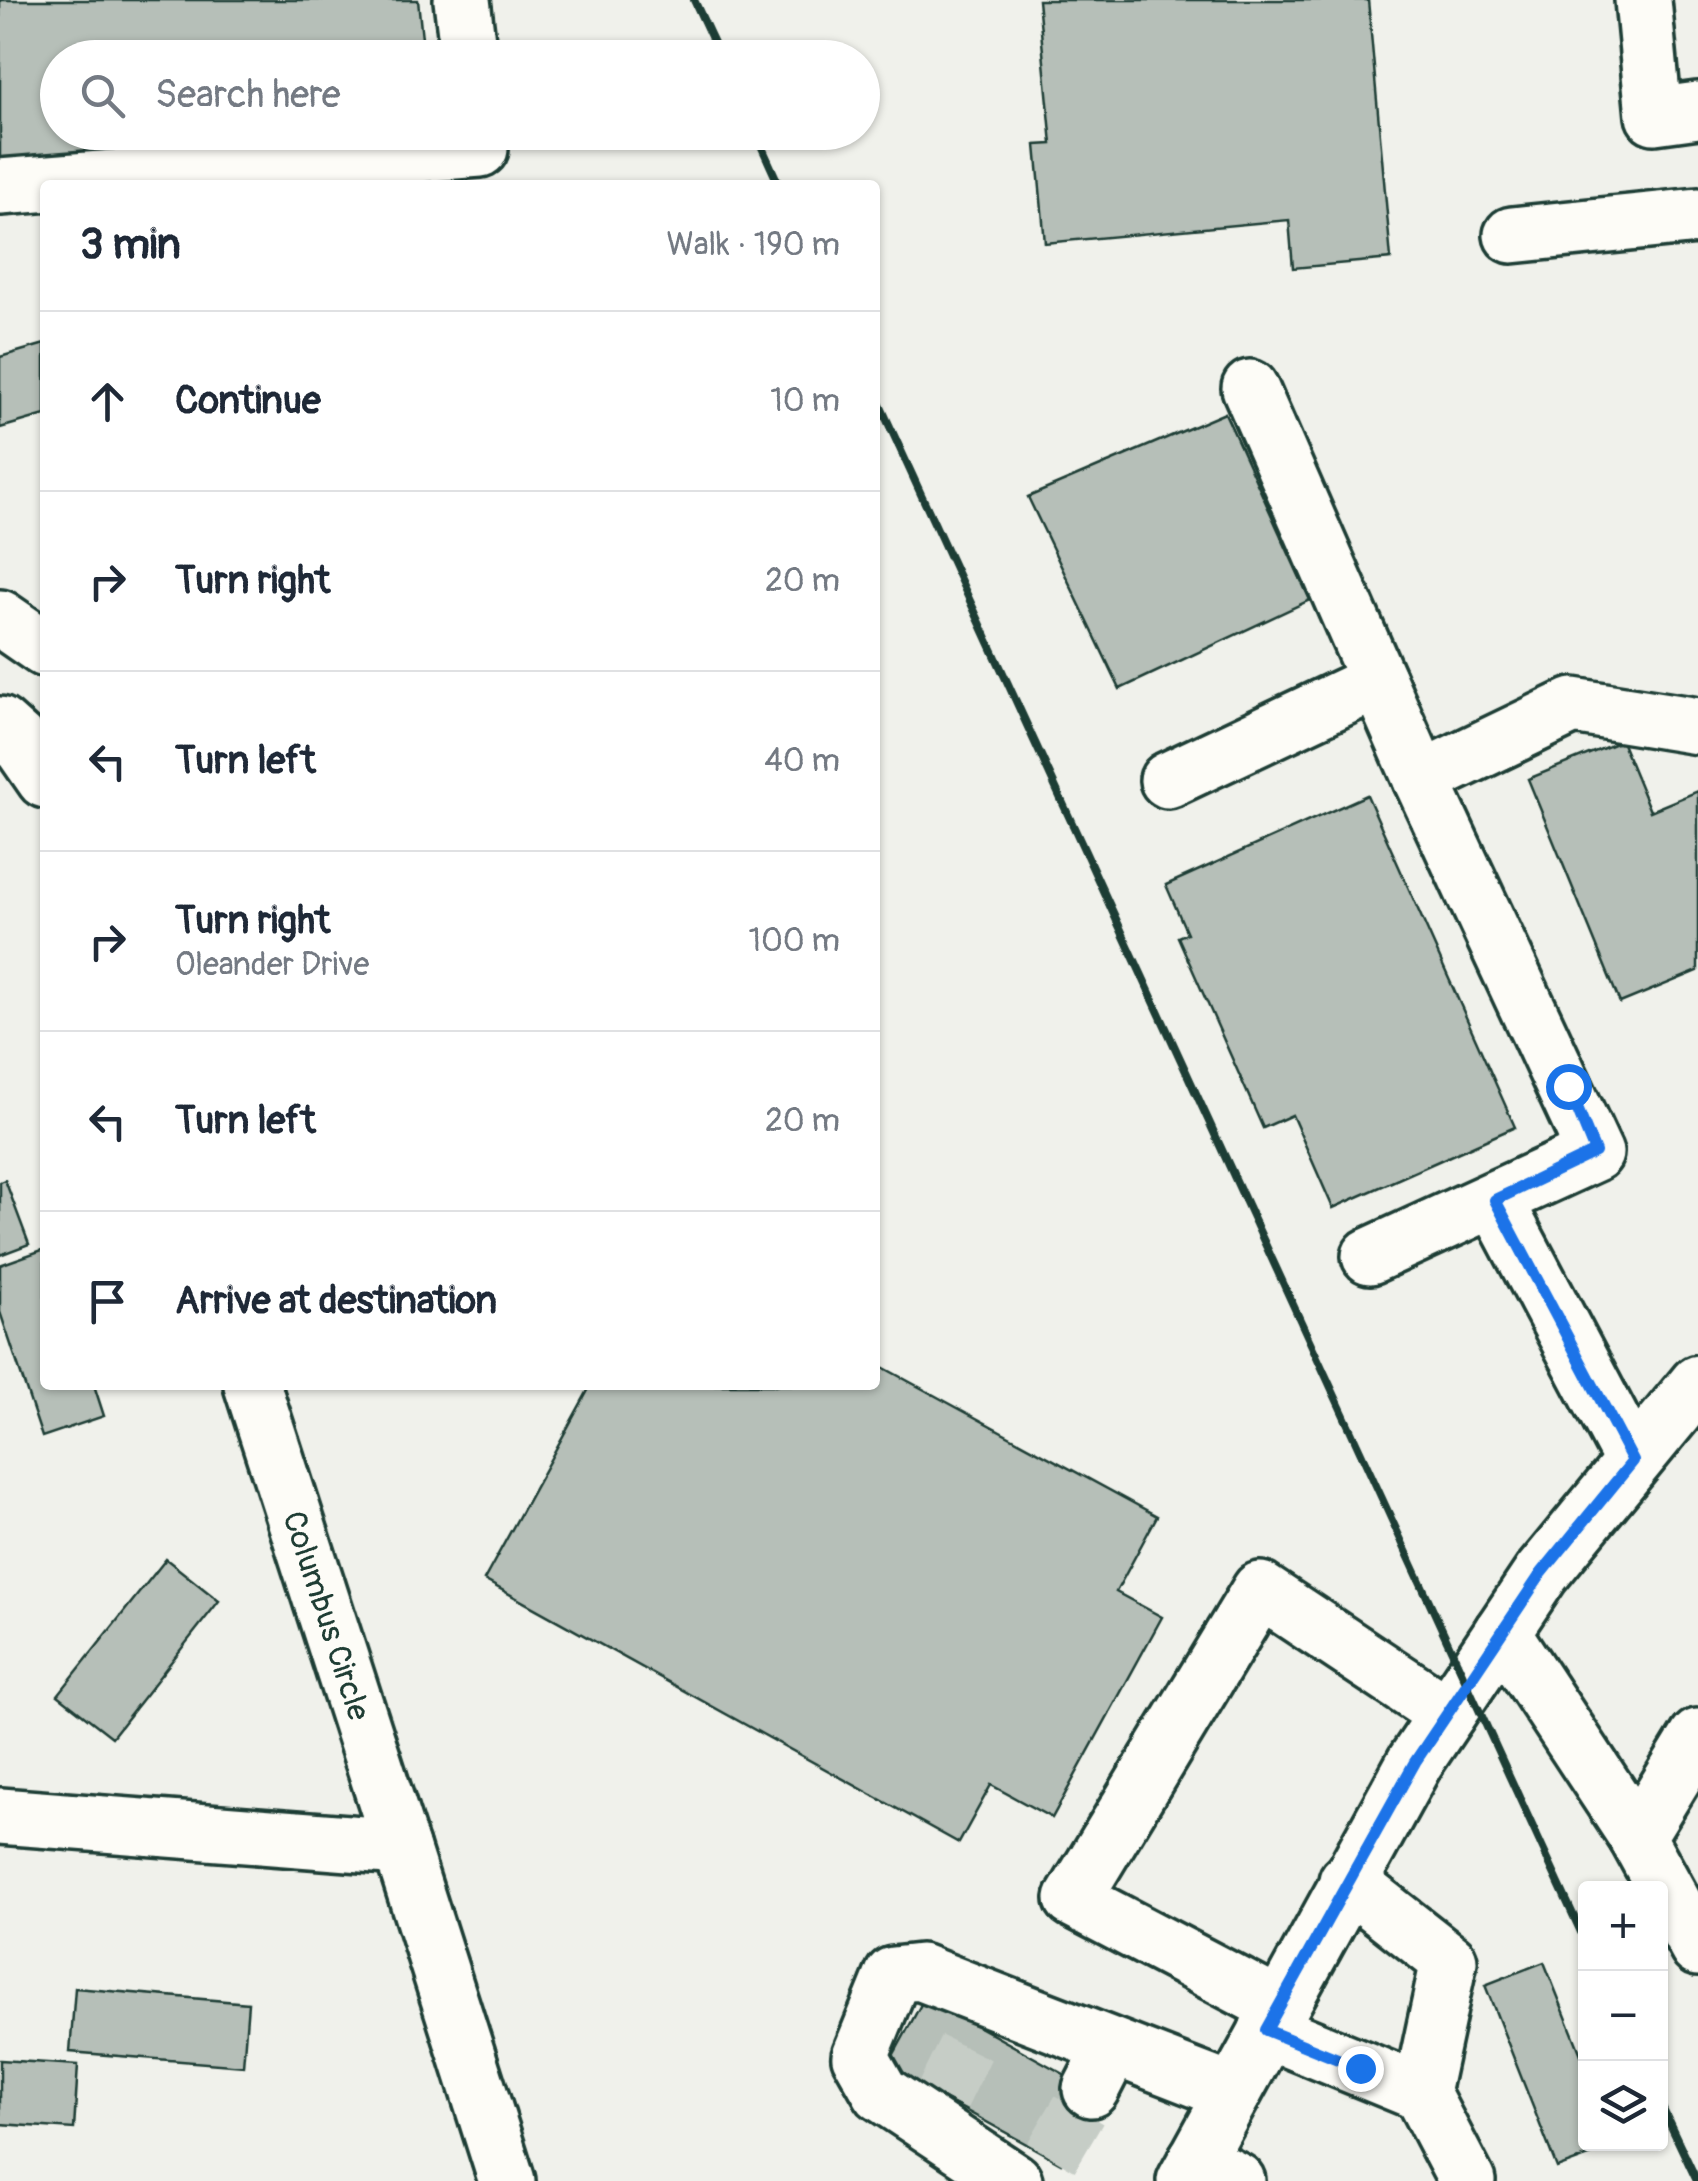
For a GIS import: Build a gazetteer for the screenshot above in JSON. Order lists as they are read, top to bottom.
{
  "streets": {
    "street": ["Columbus Circle"]
  },
  "page": {
    "search": "Search here",
    "heading": ["3 min", "Walk · 190 m"],
    "list": [
      ["Continue", "10 m"],
      ["Turn right", "20 m"],
      ["Turn left", "40 m"],
      ["Turn right", "Oleander Drive", "100 m"],
      ["Turn left", "20 m"],
      "Arrive at destination"
    ],
    "map_buttons": ["+", "−"]
  }
}
